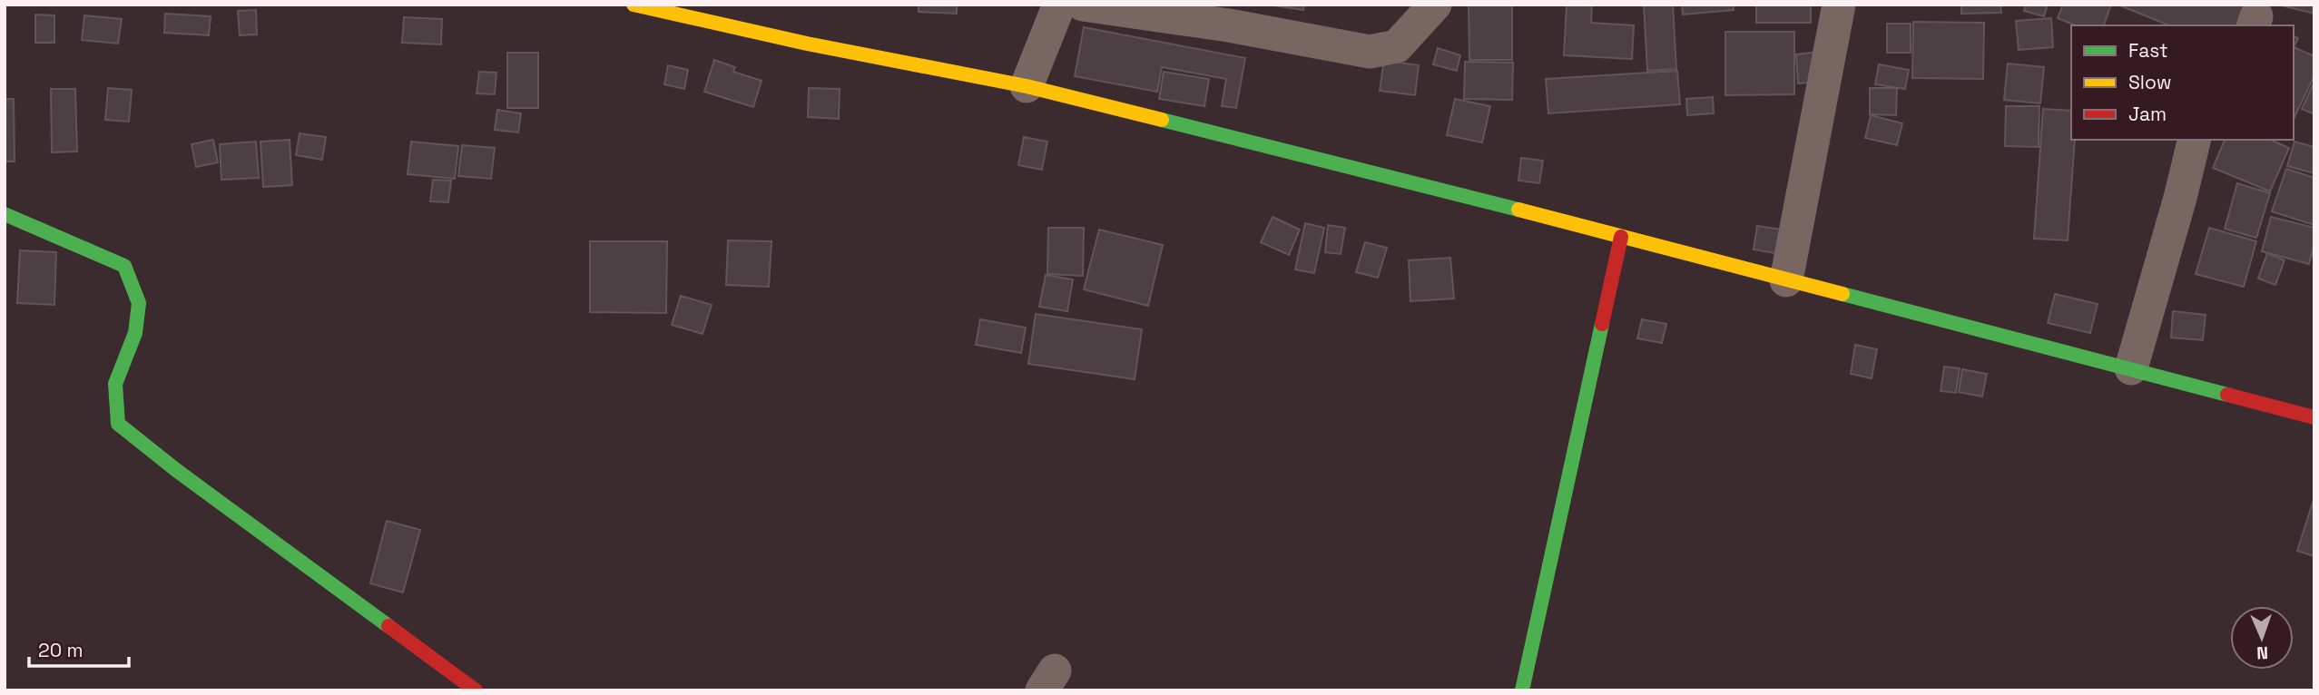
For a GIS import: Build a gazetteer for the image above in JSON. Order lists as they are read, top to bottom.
{
  "legend": ["Fast", "Slow", "Jam"],
  "scale_bar": "20 m",
  "north": "bottom"
}
